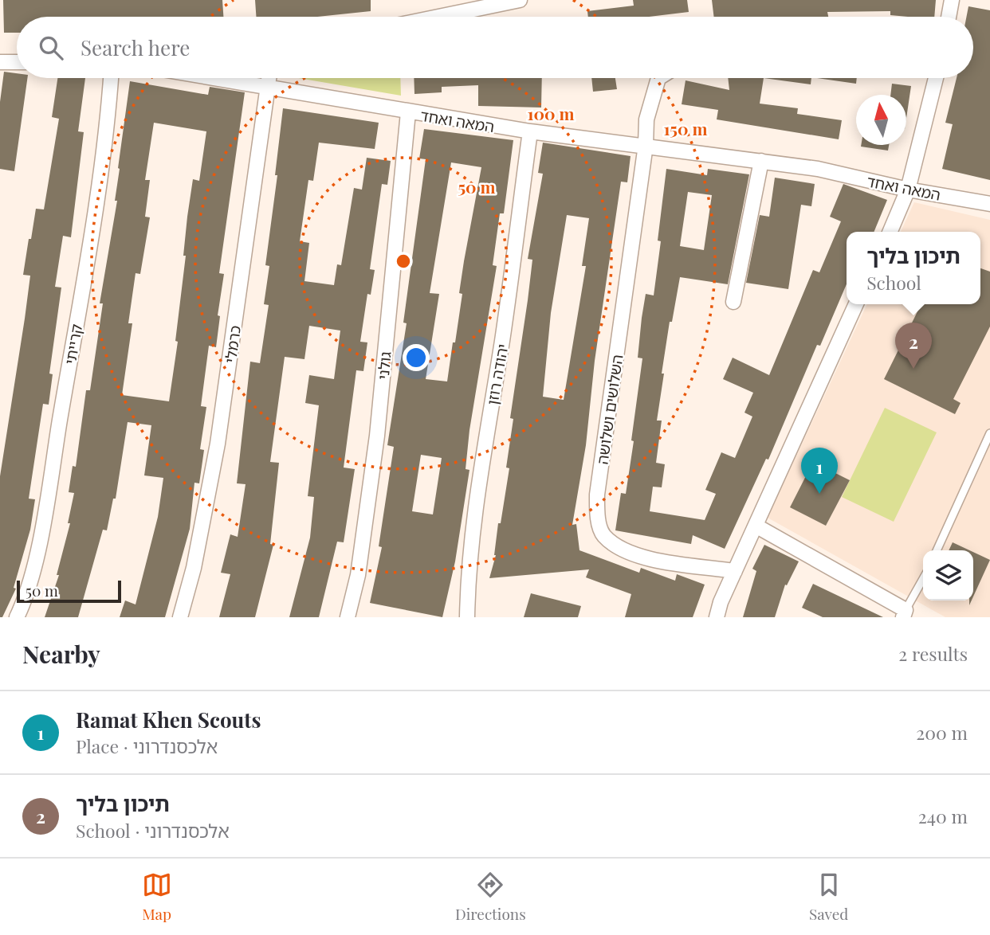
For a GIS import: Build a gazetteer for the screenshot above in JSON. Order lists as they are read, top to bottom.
{
  "streets": {
    "street": [
      "המאה ואחד",
      "קרייתי",
      "כרמלי",
      "גולני",
      "יהודה רוזן",
      "השלושים ושלושה"
    ]
  },
  "crossings": [
    ["המאה ואחד", "כרמלי"],
    ["המאה ואחד", "גולני"],
    ["המאה ואחד", "יהודה רוזן"],
    ["המאה ואחד", "השלושים ושלושה"]
  ],
  "scale_bar": "50 m",
  "north": "top",
  "page": {
    "search": "Search here",
    "popup": ["תיכון בליך", "School"],
    "pins": ["2", "1"],
    "scale": "50 m",
    "heading": ["Nearby", "2 results"],
    "list": [
      {
        "mark": "1",
        "name": "Ramat Khen Scouts",
        "note": "Place · אלכסנדרוני",
        "value": "200 m"
      },
      {
        "mark": "2",
        "name": "תיכון בליך",
        "note": "School · אלכסנדרוני",
        "value": "240 m"
      }
    ],
    "nav": ["Map", "Directions", "Saved"]
  },
  "rings": ["100 m", "150 m", "50 m"]
}
